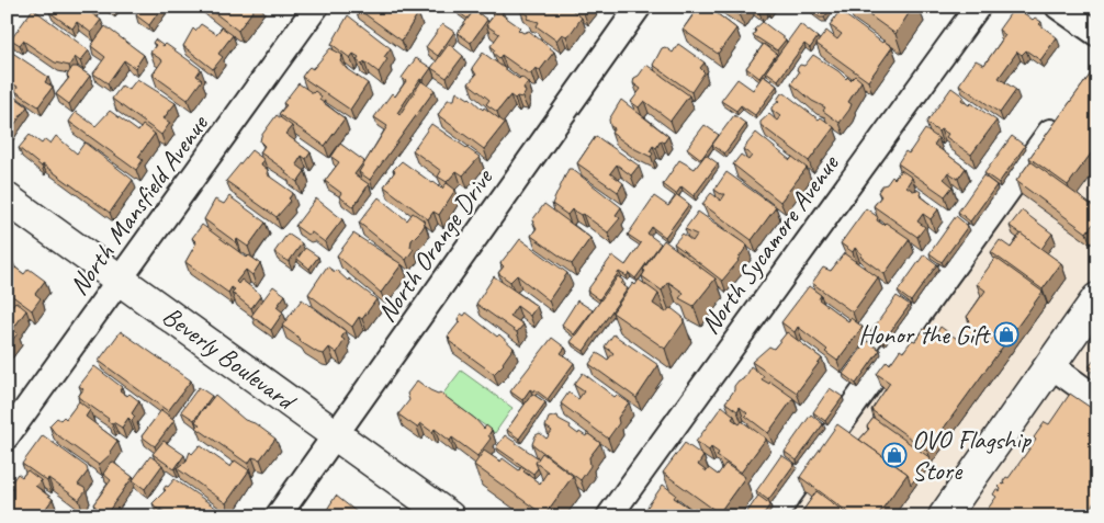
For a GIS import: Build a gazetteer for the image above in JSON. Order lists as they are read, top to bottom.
{
  "streets": {
    "main road": ["Beverly Boulevard"],
    "street": ["North Mansfield Avenue", "North Sycamore Avenue", "North Orange Drive"]
  },
  "crossings": [
    ["North Mansfield Avenue", "Beverly Boulevard"],
    ["North Orange Drive", "Beverly Boulevard"]
  ],
  "places": {
    "shop": ["Honor the Gift", "OVO Flagship Store"]
  }
}
